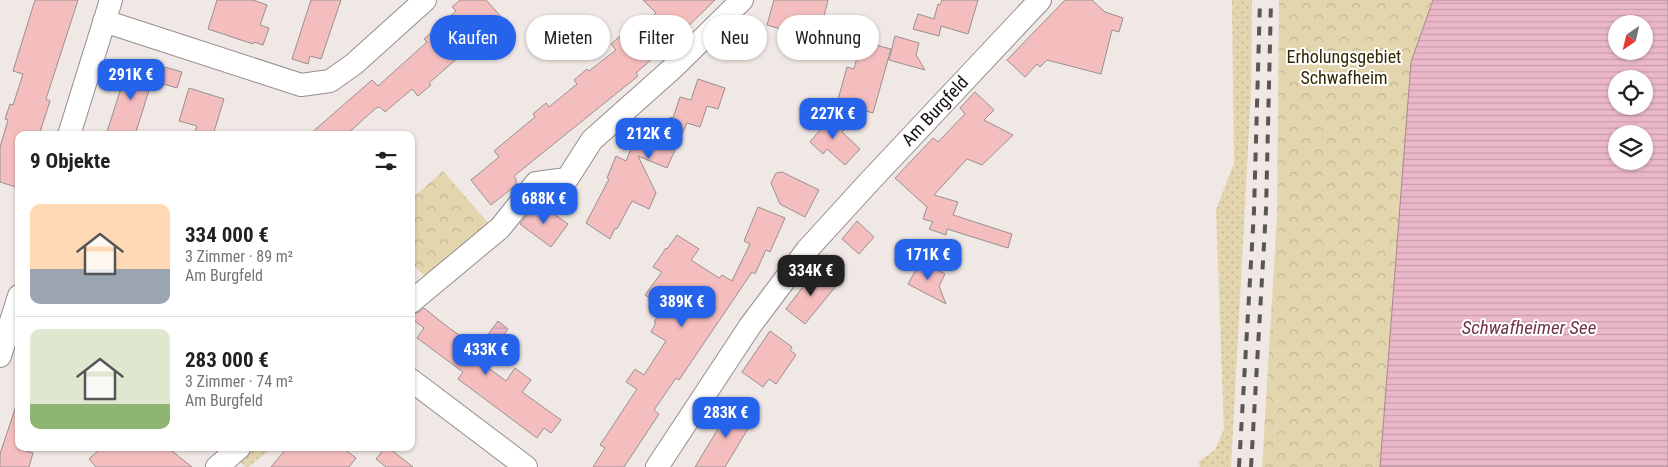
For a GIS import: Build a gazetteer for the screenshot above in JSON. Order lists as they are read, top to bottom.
{
  "streets": {
    "street": ["Am Burgfeld"]
  },
  "water": ["Schwafheimer See"],
  "parks": ["Erholungsgebiet Schwafheim"],
  "north": "bottom left",
  "page": {
    "chip": [
      "Kaufen",
      "Mieten",
      "Filter",
      "Neu",
      "Wohnung"
    ],
    "price": [
      "291K €",
      "227K €",
      "212K €",
      "688K €",
      "171K €",
      "334K €",
      "389K €",
      "433K €",
      "283K €"
    ],
    "heading": "9 Objekte",
    "list": [
      {
        "name": "334 000 €",
        "note": "3 Zimmer · 89 m² · Am Burgfeld"
      },
      {
        "name": "283 000 €",
        "note": "3 Zimmer · 74 m² · Am Burgfeld"
      }
    ]
  }
}
